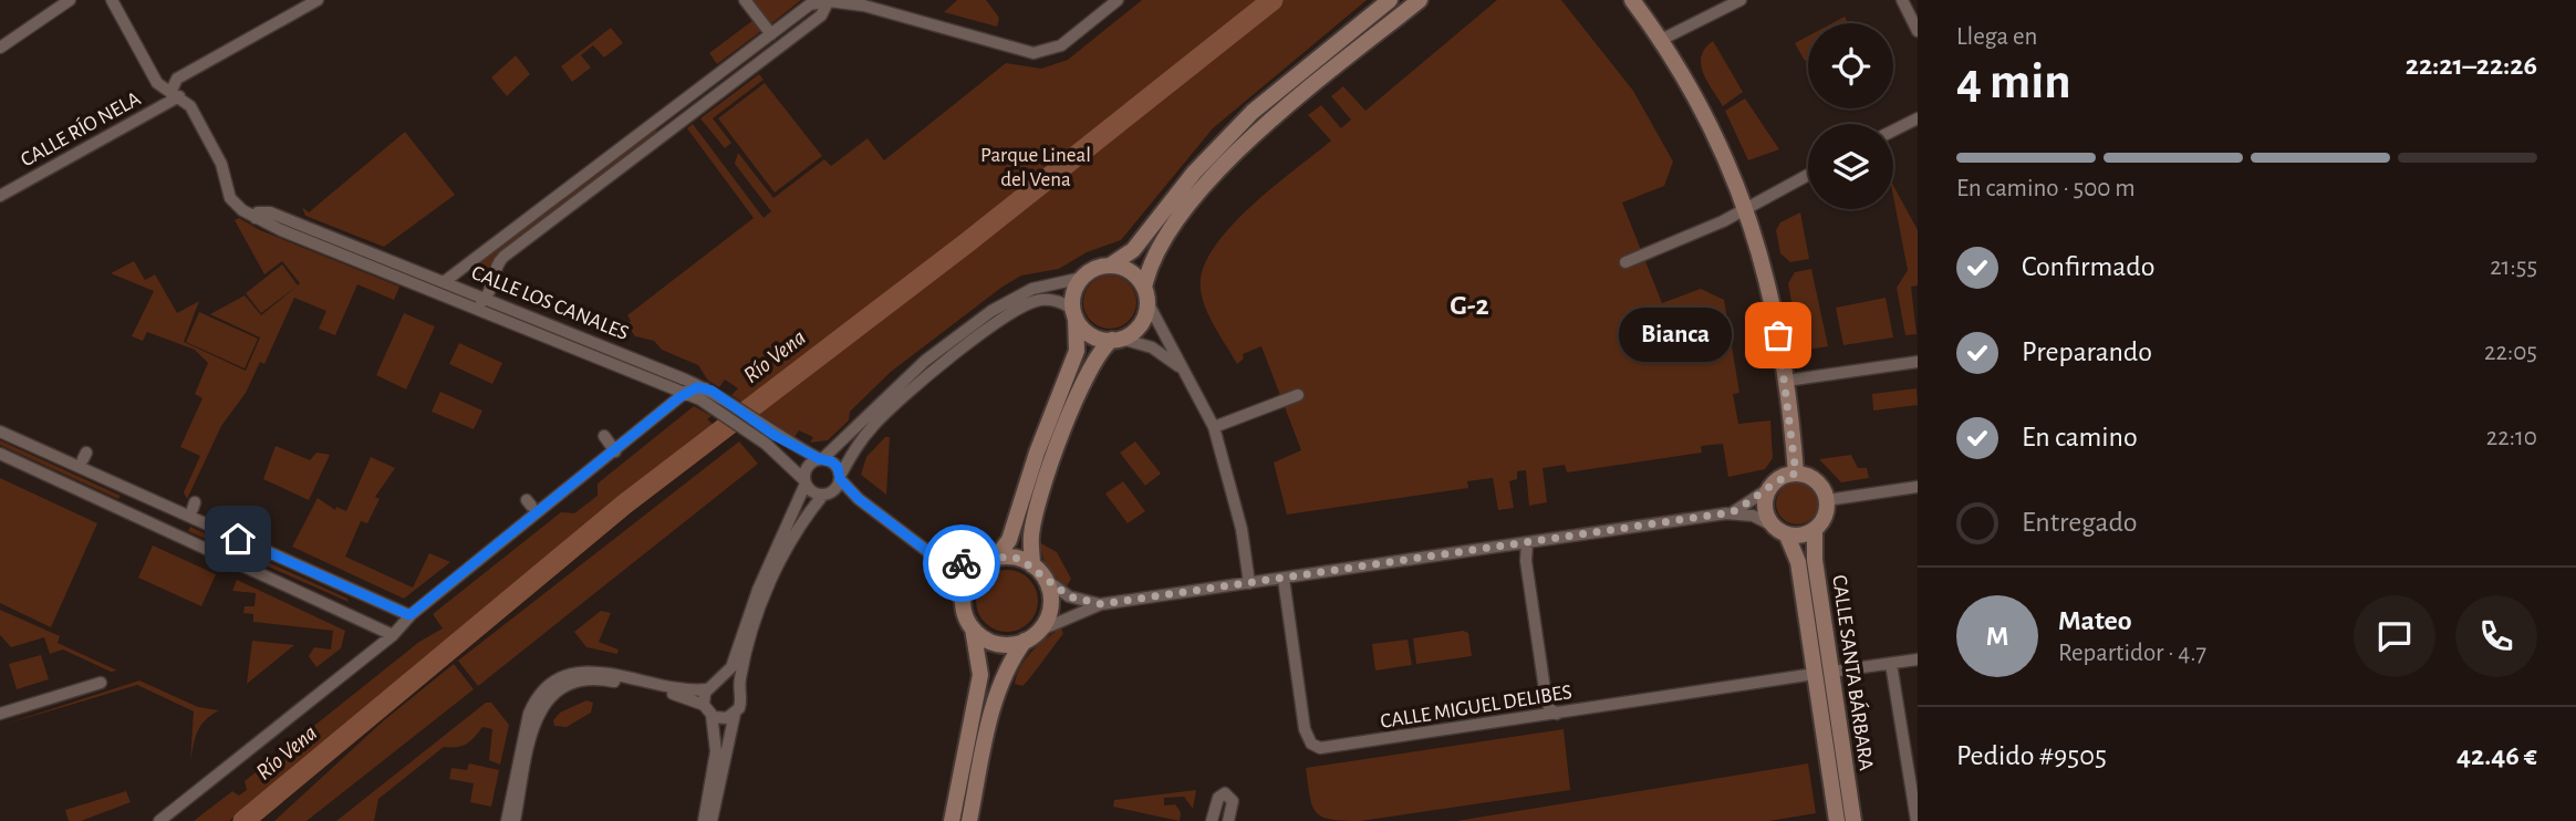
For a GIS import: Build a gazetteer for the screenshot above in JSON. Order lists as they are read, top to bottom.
{
  "streets": {
    "main road": ["CALLE SANTA BÁRBARA"],
    "street": ["CALLE RÍO NELA", "CALLE LOS CANALES", "CALLE MIGUEL DELIBES"]
  },
  "crossings": [
    ["CALLE RÍO NELA", "CALLE LOS CANALES"],
    ["CALLE SANTA BÁRBARA", "CALLE MIGUEL DELIBES"]
  ],
  "districts": ["G-2"],
  "water": ["Río Vena"],
  "parks": ["Parque Lineal del Vena"],
  "places": ["Bianca"],
  "page": {
    "heading": ["4 min", "Llega en", "22:21–22:26"],
    "panel": [
      "Mateo",
      "Repartidor · 4.7",
      "Pedido #9505",
      "42.46 €"
    ],
    "bar": "En camino · 500 m",
    "list": [
      ["Confirmado", "21:55"],
      ["Preparando", "22:05"],
      ["En camino", "22:10"],
      "Entregado"
    ],
    "bubble": "Bianca",
    "round": "M"
  }
}
